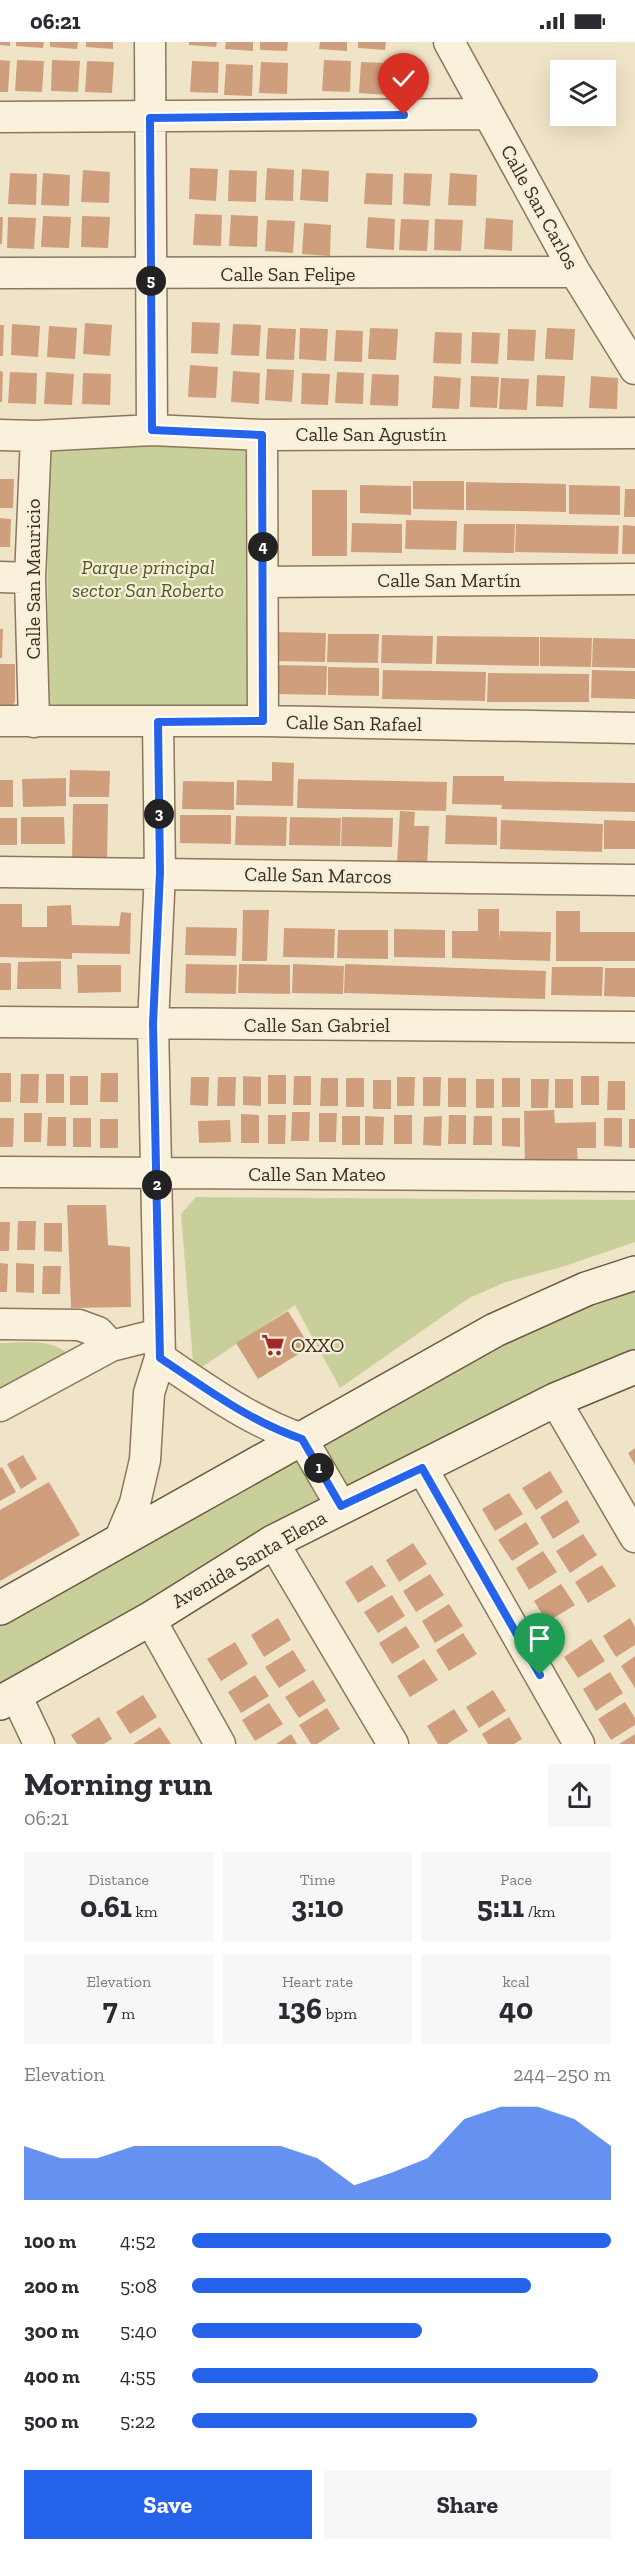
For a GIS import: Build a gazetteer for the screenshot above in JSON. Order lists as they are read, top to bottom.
{
  "streets": {
    "street": [
      "Calle San Carlos",
      "Calle San Felipe",
      "Calle San Agustín",
      "Calle San Mauricio",
      "Calle San Martín",
      "Calle San Rafael",
      "Calle San Marcos",
      "Calle San Gabriel",
      "Calle San Mateo",
      "Avenida Santa Elena"
    ]
  },
  "crossings": [
    ["Calle San Carlos", "Calle San Felipe"],
    ["Calle San Agustín", "Calle San Mauricio"],
    ["Calle San Mauricio", "Calle San Rafael"]
  ],
  "parks": ["Parque principal sector San Roberto"],
  "places": {
    "supermarket": ["OXXO"]
  },
  "page": {
    "status": "06:21",
    "pins": [
      "5",
      "4",
      "3",
      "2",
      "1"
    ],
    "heading": ["Morning run", "06:21"],
    "stats": [
      ["Distance", "0.61 km"],
      ["Time", "3:10"],
      ["Pace", "5:11 /km"],
      ["Elevation", "7 m"],
      ["Heart rate", "136 bpm"],
      ["kcal", "40"]
    ],
    "chart": ["Elevation", "244–250 m"],
    "list": [
      {
        "name": "100 m",
        "note": "4:52"
      },
      {
        "name": "200 m",
        "note": "5:08"
      },
      {
        "name": "300 m",
        "note": "5:40"
      },
      {
        "name": "400 m",
        "note": "4:55"
      },
      {
        "name": "500 m",
        "note": "5:22"
      }
    ],
    "buttons": ["Save", "Share"]
  }
}
